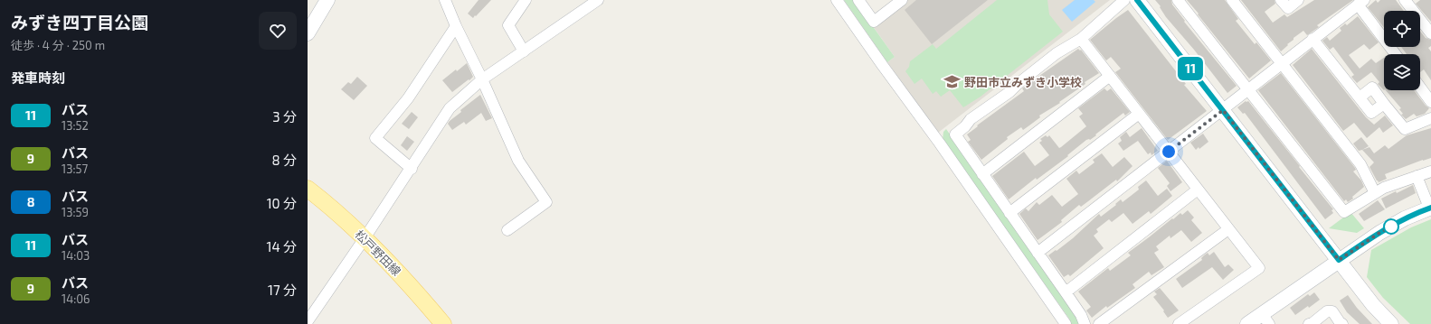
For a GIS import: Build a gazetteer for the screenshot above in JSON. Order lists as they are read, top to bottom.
{
  "streets": {
    "main road": ["松戸野田線"]
  },
  "places": {
    "school or university": ["野田市立みずき小学校"]
  },
  "lines": ["bus line 11"],
  "page": {
    "heading": [
      ["みずき四丁目公園", "徒歩 · 4 分 · 250 m"],
      "発車時刻"
    ],
    "on_map": "11",
    "list": [
      {
        "mark": "11",
        "name": "バス",
        "note": "13:52",
        "value": "3 分"
      },
      {
        "mark": "9",
        "name": "バス",
        "note": "13:57",
        "value": "8 分"
      },
      {
        "mark": "8",
        "name": "バス",
        "note": "13:59",
        "value": "10 分"
      },
      {
        "mark": "11",
        "name": "バス",
        "note": "14:03",
        "value": "14 分"
      },
      {
        "mark": "9",
        "name": "バス",
        "note": "14:06",
        "value": "17 分"
      }
    ]
  }
}
